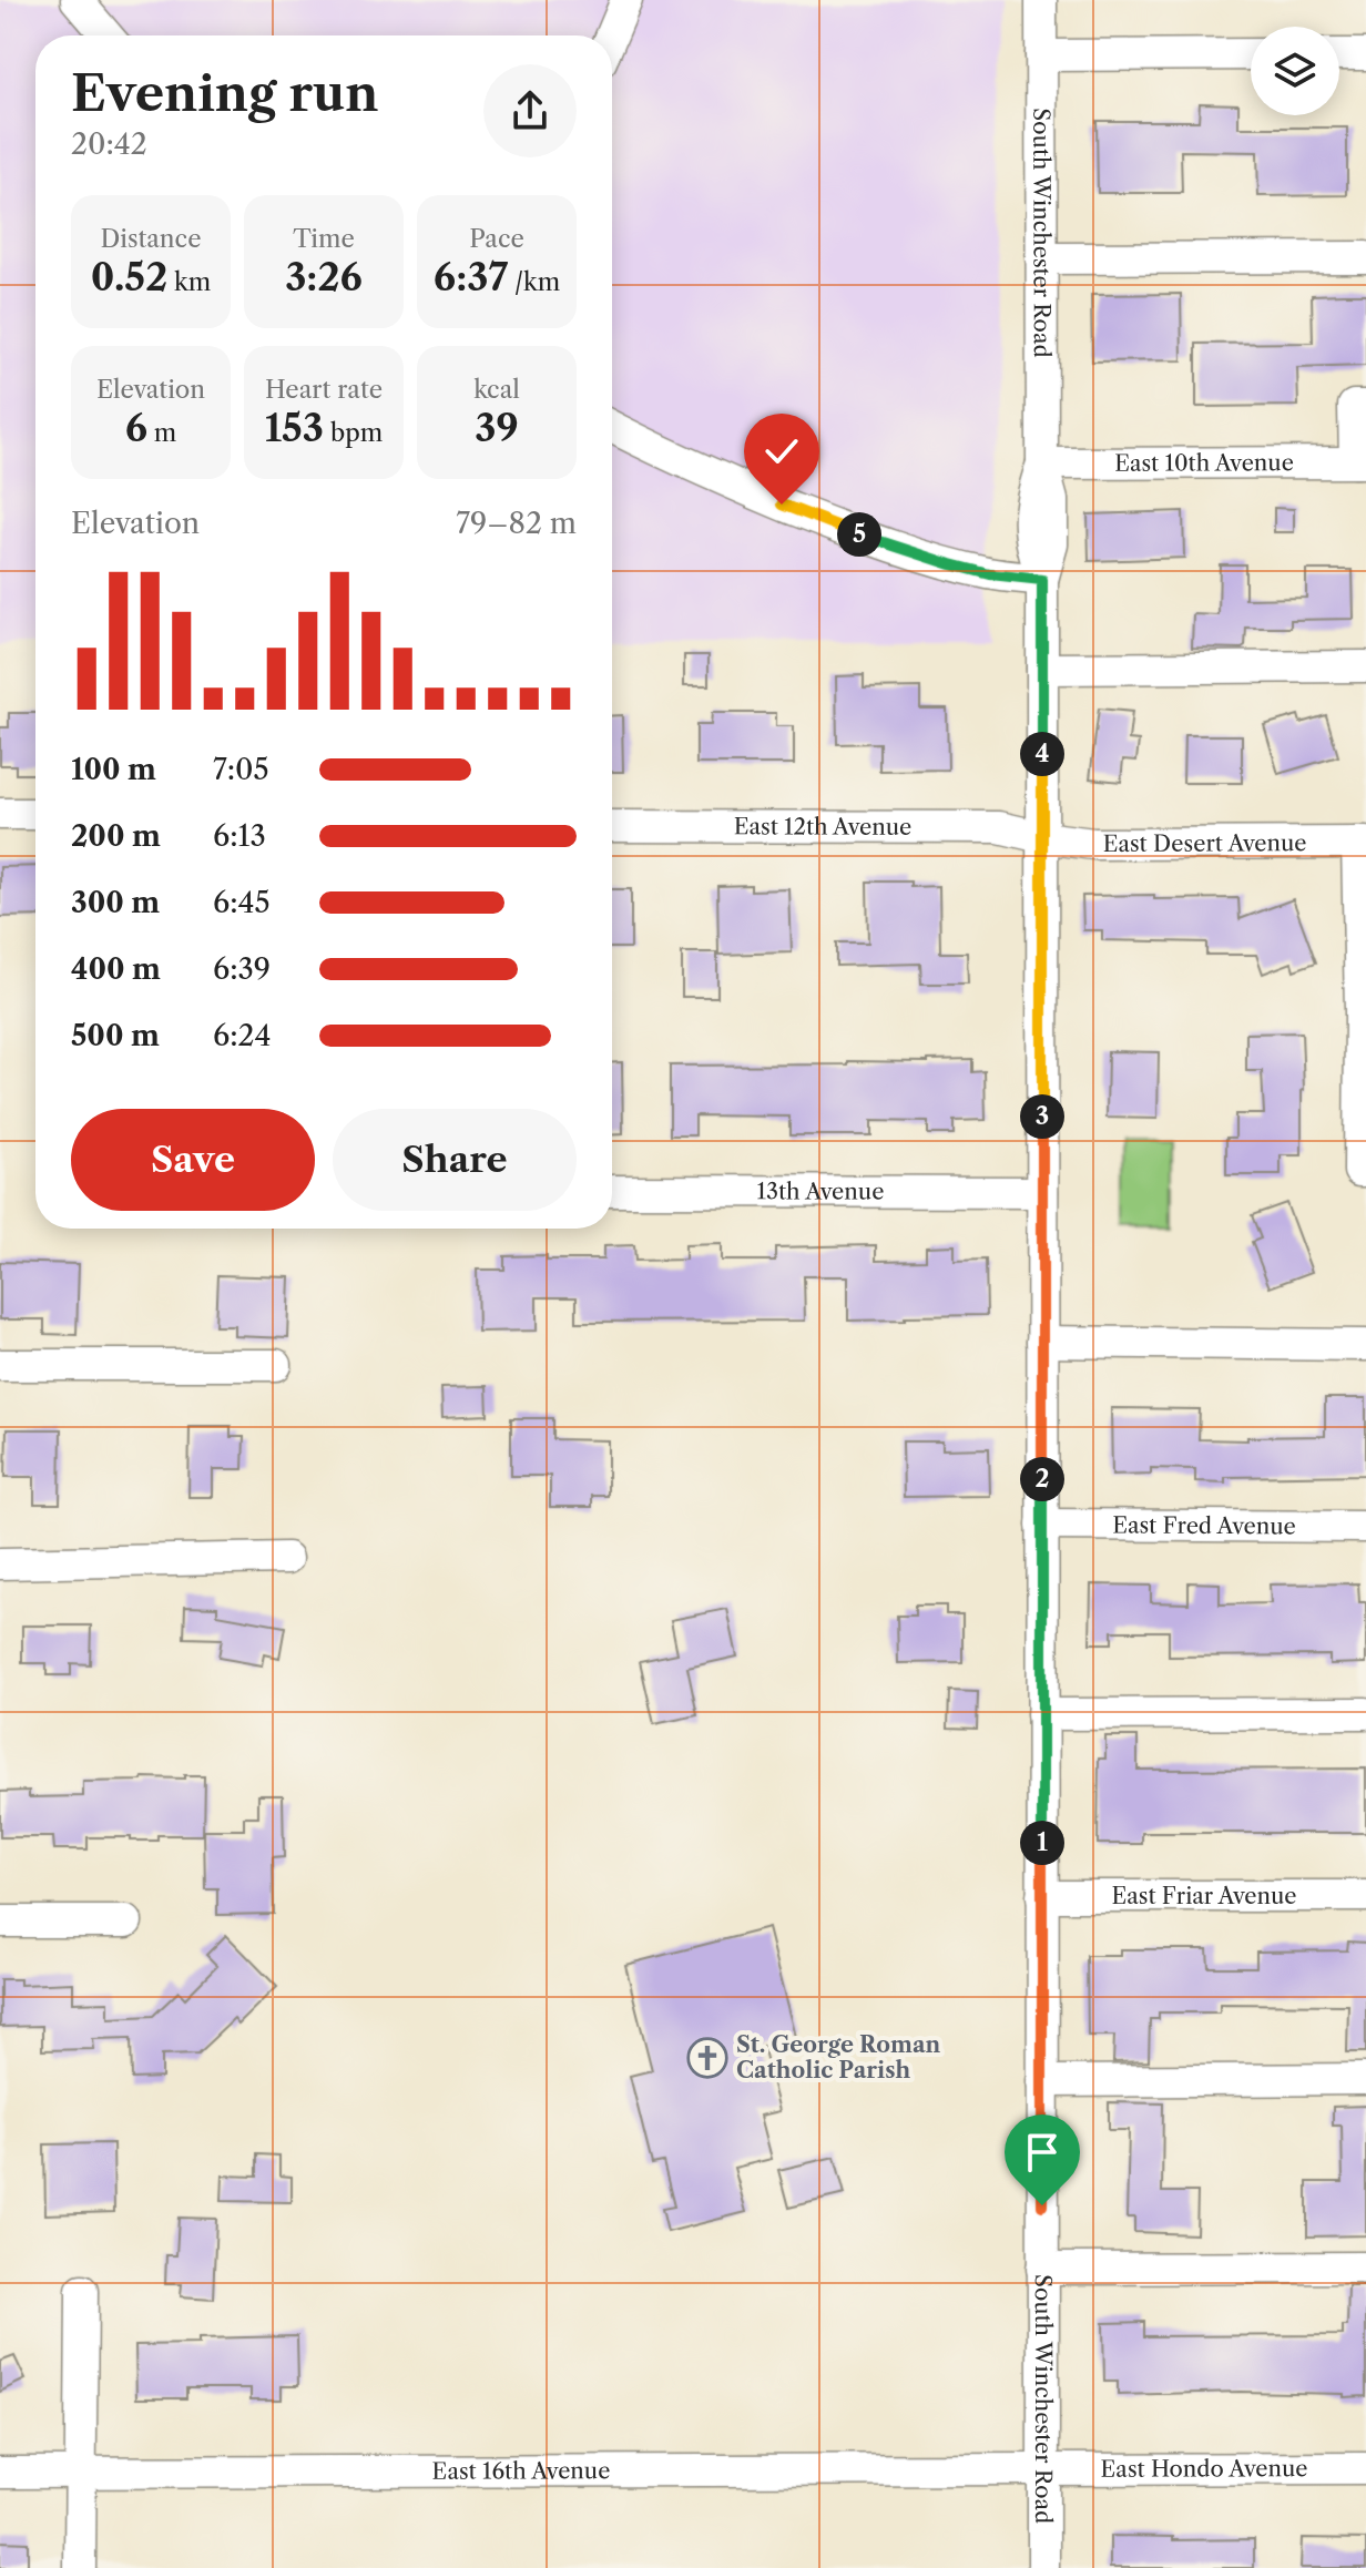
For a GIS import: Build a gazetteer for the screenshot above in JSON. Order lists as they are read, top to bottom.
{
  "streets": {
    "street": [
      "South Winchester Road",
      "East 10th Avenue",
      "East 12th Avenue",
      "East Desert Avenue",
      "13th Avenue",
      "East Fred Avenue",
      "East Friar Avenue",
      "East Hondo Avenue",
      "East 16th Avenue"
    ]
  },
  "crossings": [
    ["South Winchester Road", "East 10th Avenue"],
    ["South Winchester Road", "East 12th Avenue"],
    ["South Winchester Road", "East Desert Avenue"],
    ["South Winchester Road", "13th Avenue"],
    ["South Winchester Road", "East Fred Avenue"],
    ["South Winchester Road", "East Friar Avenue"],
    ["South Winchester Road", "East Hondo Avenue"],
    ["South Winchester Road", "East 16th Avenue"],
    ["East 12th Avenue", "East Desert Avenue"],
    ["East Hondo Avenue", "East 16th Avenue"]
  ],
  "places": {
    "church": ["St. George Roman Catholic Parish"]
  },
  "page": {
    "heading": ["Evening run", "20:42"],
    "stats": [
      ["Distance", "0.52 km"],
      ["Time", "3:26"],
      ["Pace", "6:37 /km"],
      ["Elevation", "6 m"],
      ["Heart rate", "153 bpm"],
      ["kcal", "39"]
    ],
    "chart": ["Elevation", "79–82 m"],
    "pins": [
      "5",
      "4",
      "3",
      "2",
      "1"
    ],
    "list": [
      {
        "name": "100 m",
        "note": "7:05"
      },
      {
        "name": "200 m",
        "note": "6:13"
      },
      {
        "name": "300 m",
        "note": "6:45"
      },
      {
        "name": "400 m",
        "note": "6:39"
      },
      {
        "name": "500 m",
        "note": "6:24"
      }
    ],
    "buttons": ["Save", "Share"]
  }
}
